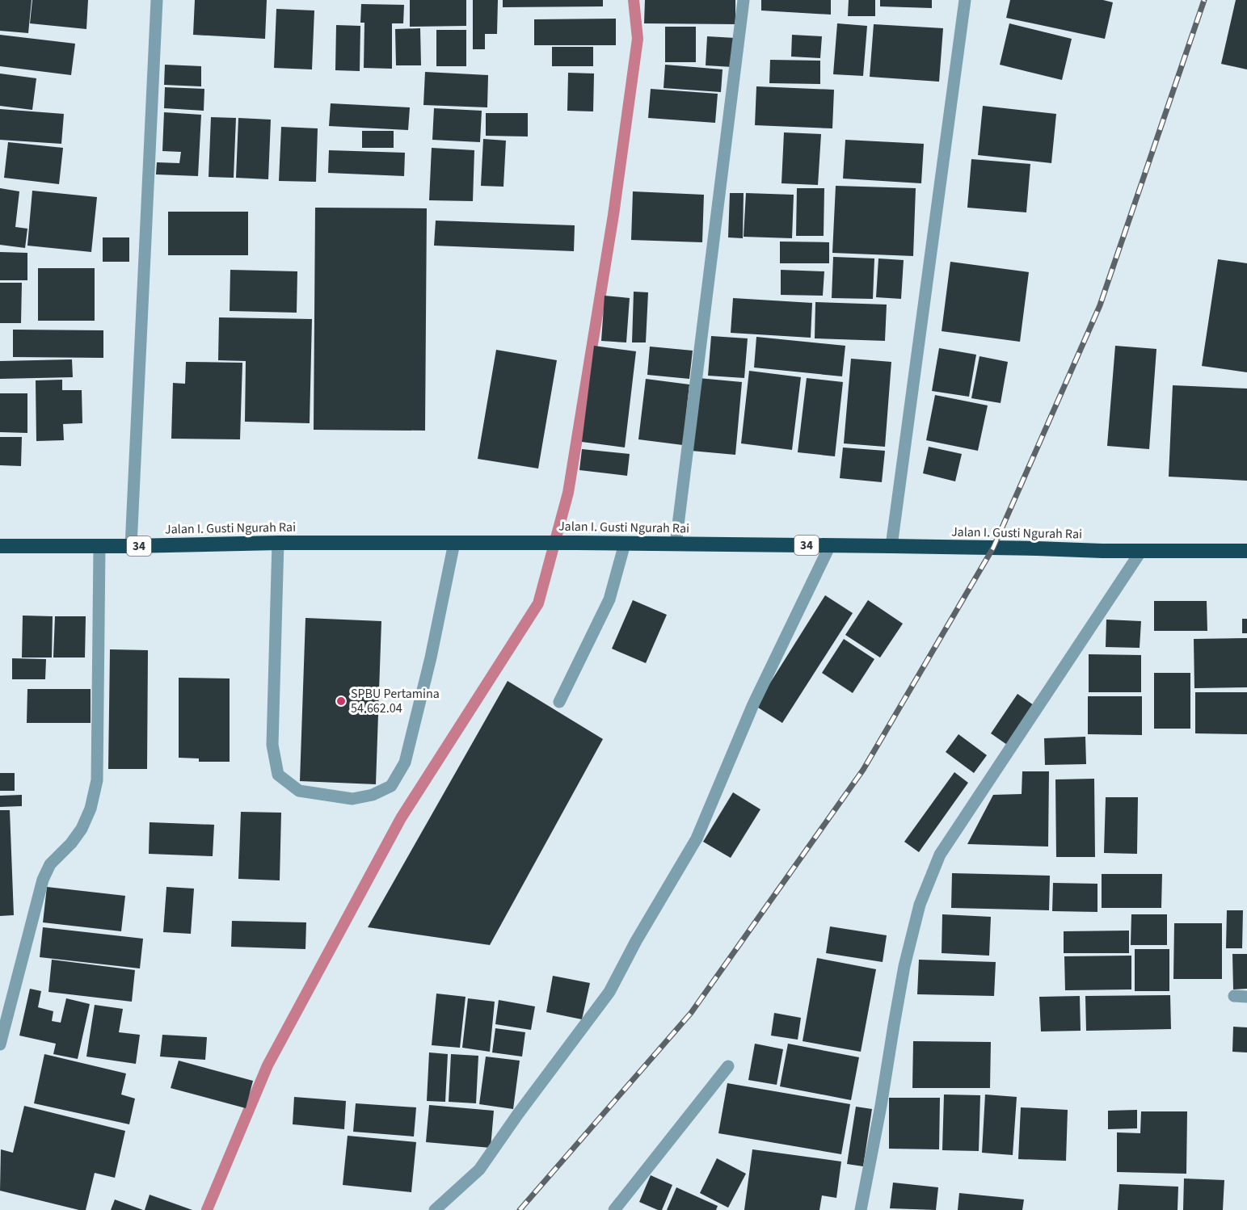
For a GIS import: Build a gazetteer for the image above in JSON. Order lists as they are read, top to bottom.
{
  "streets": {
    "highway": ["Jalan I. Gusti Ngurah Rai", "34"]
  },
  "places": ["SPBU Pertamina 54.662.04"]
}
